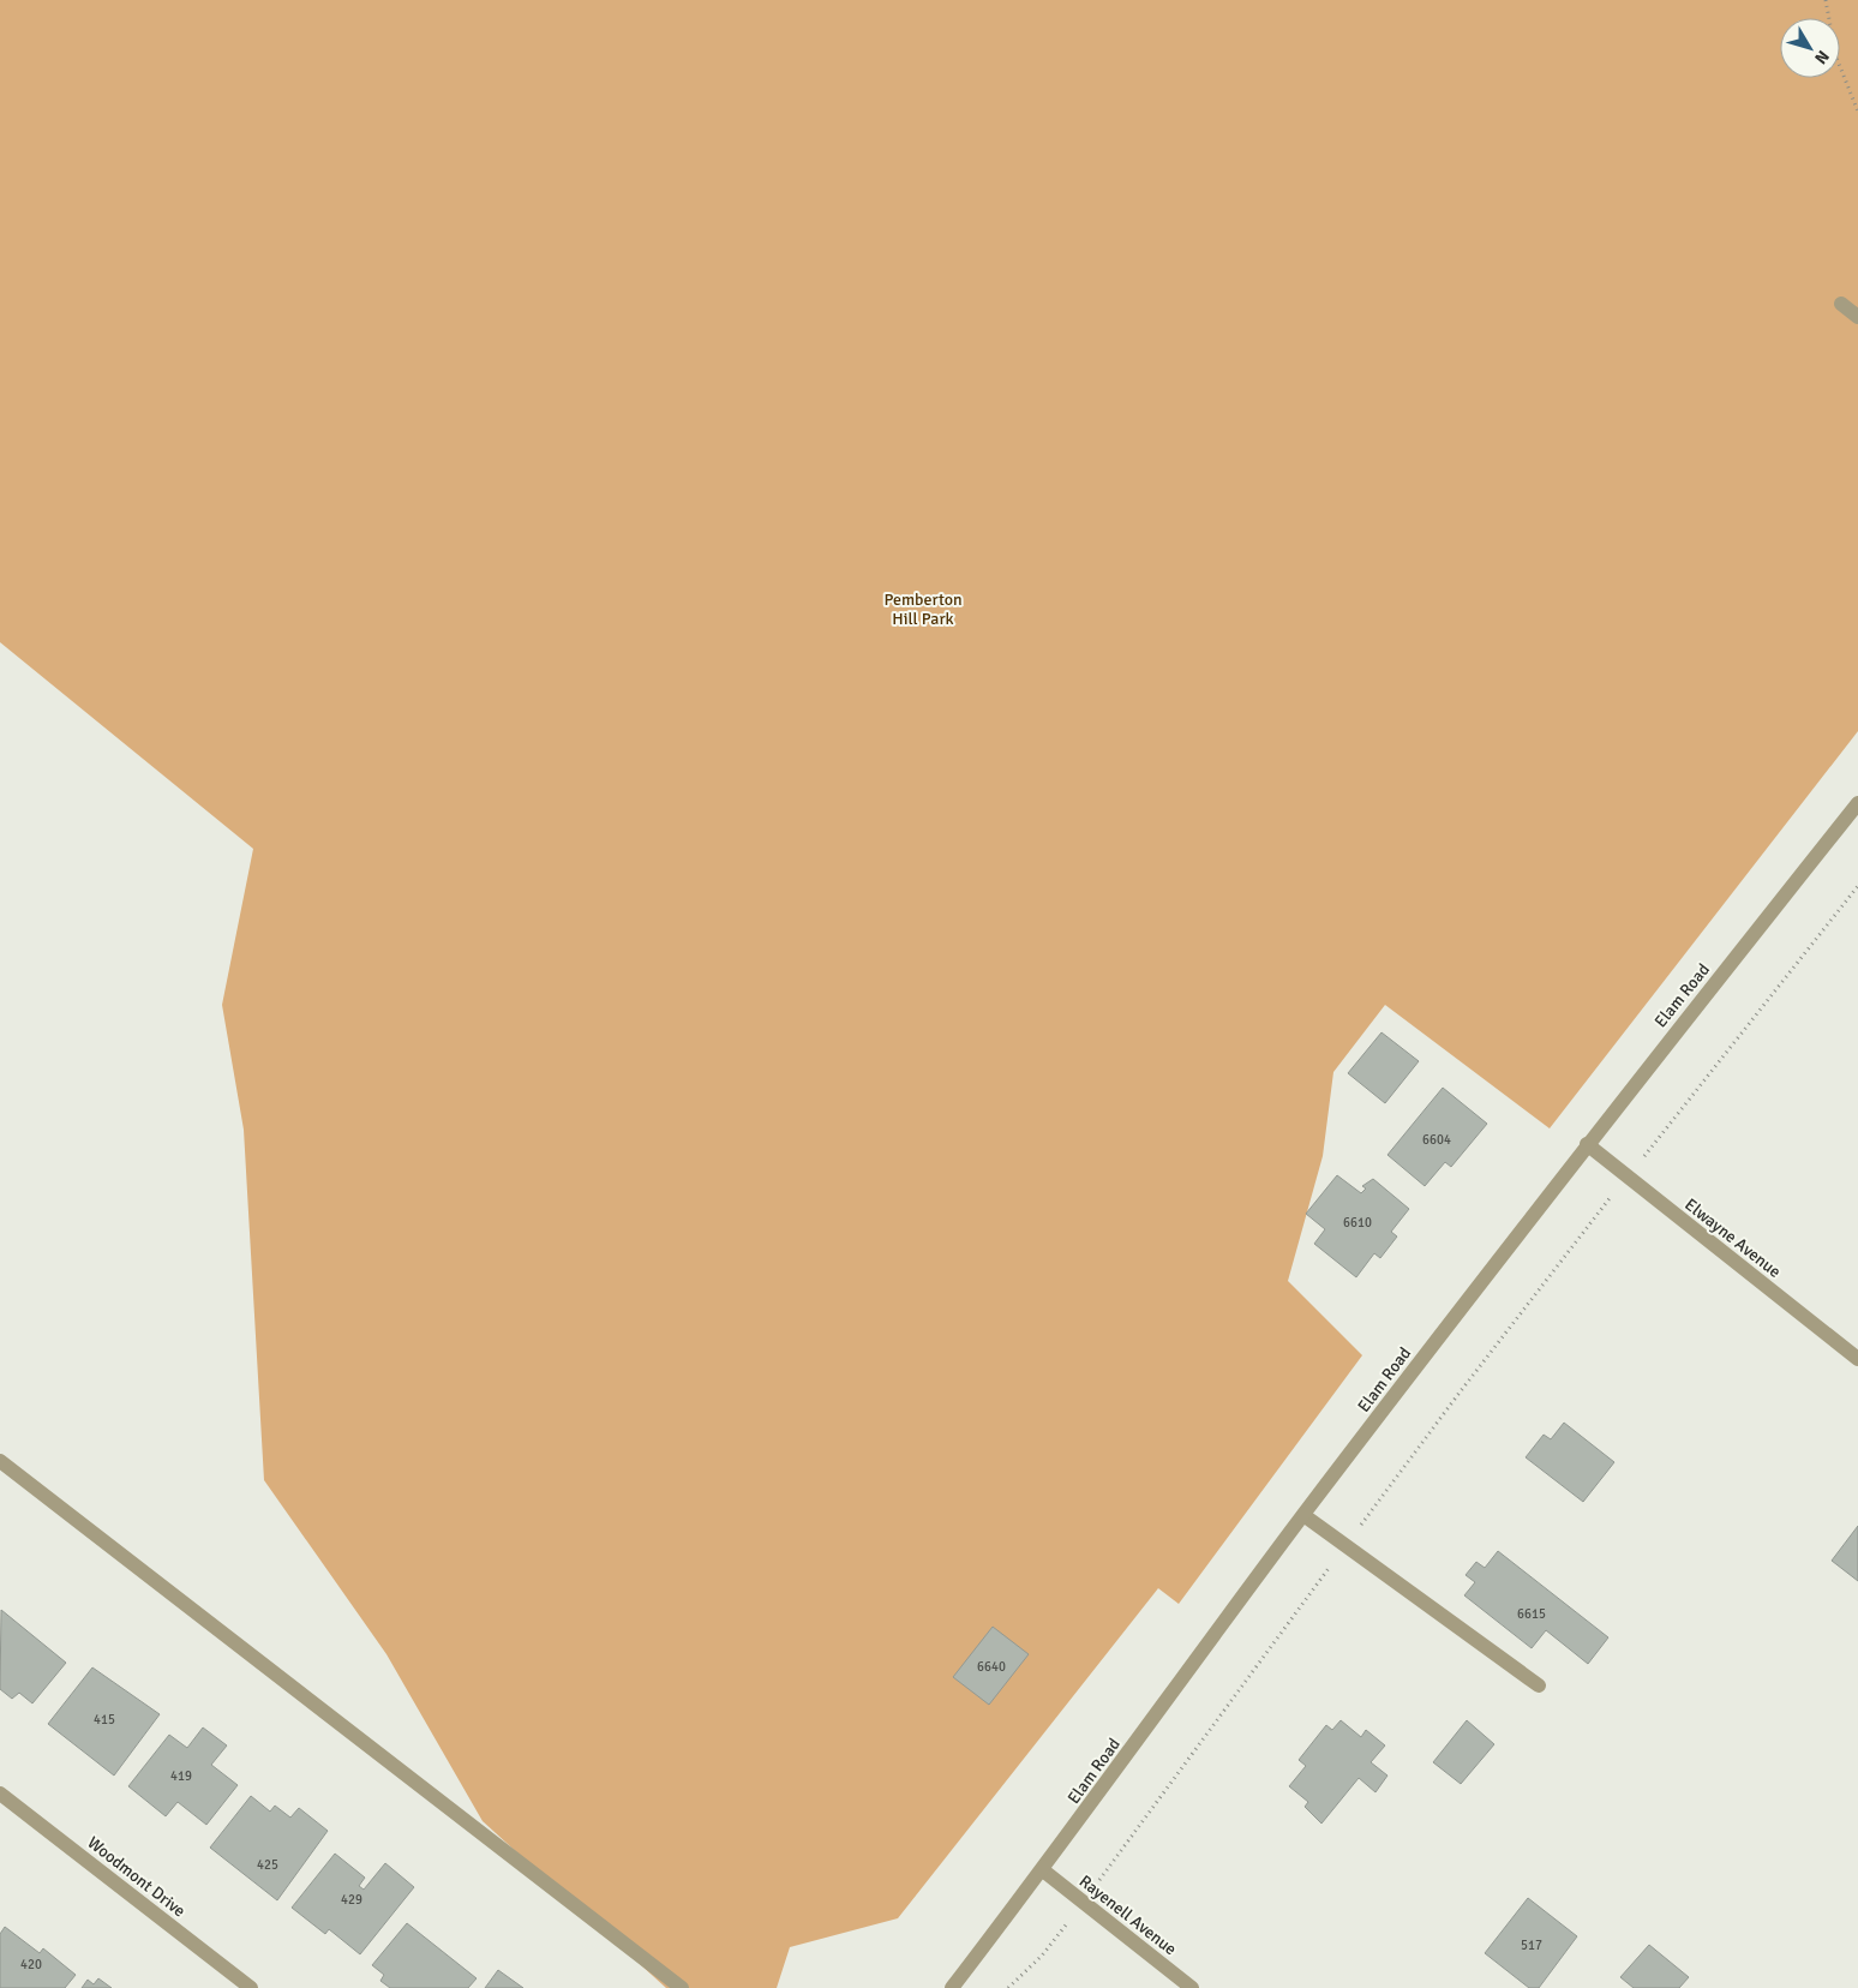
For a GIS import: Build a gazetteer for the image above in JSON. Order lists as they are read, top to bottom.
{
  "streets": {
    "street": [
      "Elam Road",
      "Elwayne Avenue",
      "Woodmont Drive",
      "Rayenell Avenue"
    ]
  },
  "crossings": [
    ["Elam Road", "Elwayne Avenue"],
    ["Elam Road", "Rayenell Avenue"]
  ],
  "parks": ["Pemberton Hill Park"],
  "house_numbers": [
    "6604",
    "6610",
    "6615",
    "6640",
    "415",
    "419",
    "425",
    "429",
    "517",
    "420"
  ],
  "north": "bottom right"
}
